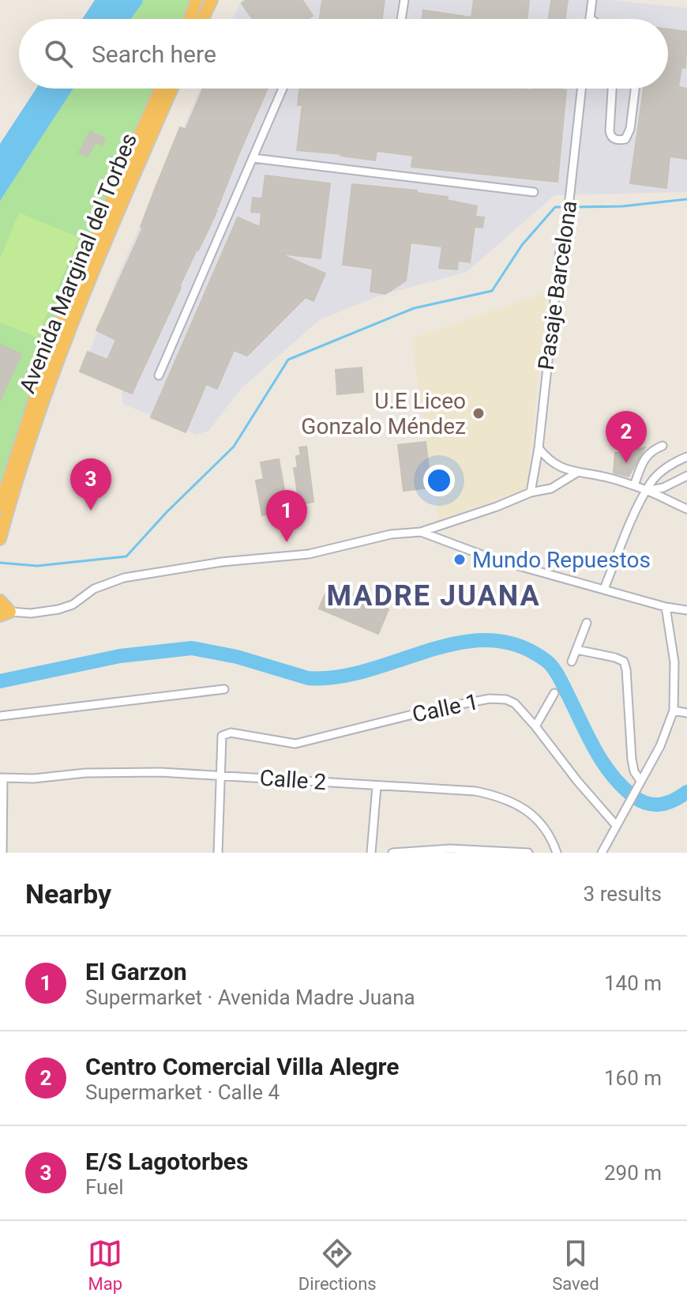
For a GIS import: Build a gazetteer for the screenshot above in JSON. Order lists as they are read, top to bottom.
{
  "streets": {
    "highway": ["Avenida Marginal del Torbes"],
    "street": ["Pasaje Barcelona", "Calle 1", "Calle 2"]
  },
  "crossings": [
    ["Calle 1", "Calle 2"]
  ],
  "districts": ["MADRE JUANA"],
  "places": ["U.E Liceo Gonzalo Méndez", "Mundo Repuestos"],
  "page": {
    "search": "Search here",
    "pins": ["2", "3", "1"],
    "heading": ["Nearby", "3 results"],
    "list": [
      {
        "mark": "1",
        "name": "El Garzon",
        "note": "Supermarket · Avenida Madre Juana",
        "value": "140 m"
      },
      {
        "mark": "2",
        "name": "Centro Comercial Villa Alegre",
        "note": "Supermarket · Calle 4",
        "value": "160 m"
      },
      {
        "mark": "3",
        "name": "E/S Lagotorbes",
        "note": "Fuel",
        "value": "290 m"
      }
    ],
    "nav": ["Map", "Directions", "Saved"]
  }
}
